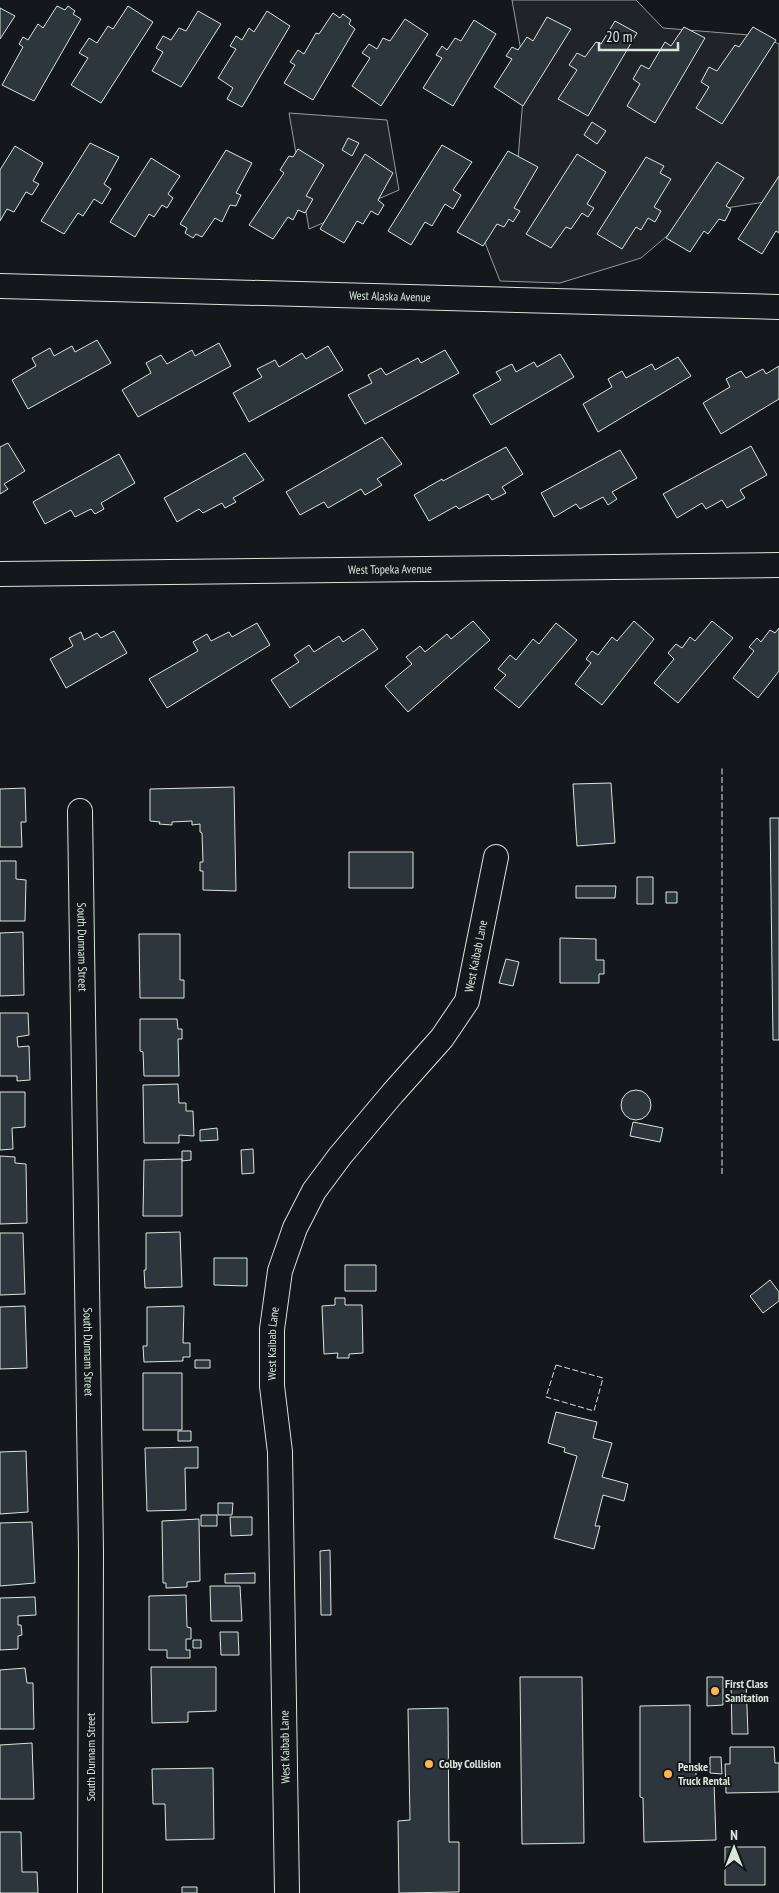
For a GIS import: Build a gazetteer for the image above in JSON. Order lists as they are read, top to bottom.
{
  "streets": {
    "street": [
      "West Alaska Avenue",
      "West Topeka Avenue",
      "South Dunnam Street",
      "West Kaibab Lane"
    ]
  },
  "places": ["First Class Sanitation", "Colby Collision", "Penske Truck Rental"],
  "scale_bar": "20 m",
  "north": "top"
}
